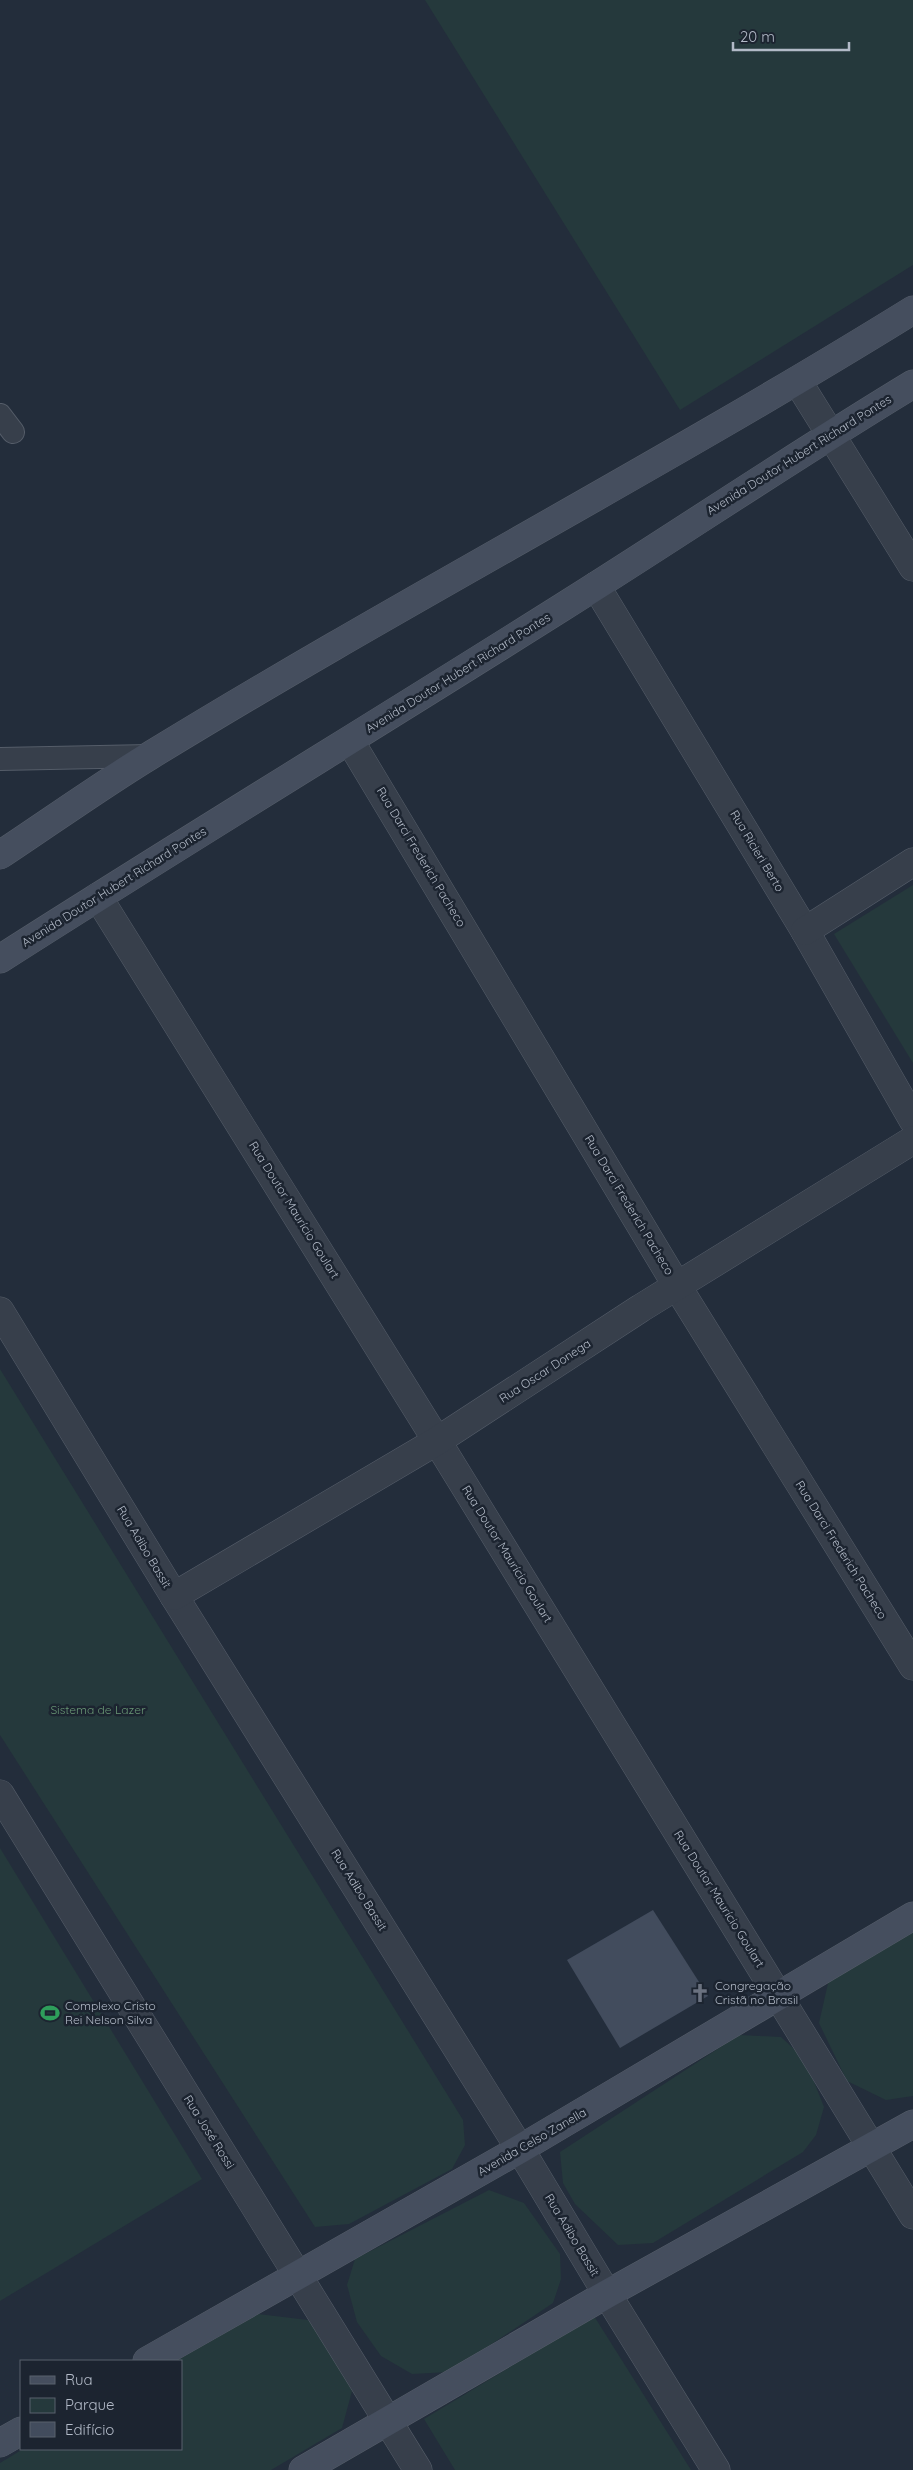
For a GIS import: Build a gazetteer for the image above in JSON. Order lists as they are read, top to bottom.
{
  "streets": {
    "main road": ["Avenida Doutor Hubert Richard Pontes", "Avenida Celso Zanella"],
    "street": [
      "Rua Ricieri Berto",
      "Rua Darci Frederich Pacheco",
      "Rua Doutor Maurício Goulart",
      "Rua Oscar Donega",
      "Rua Adibo Bassit",
      "Rua José Rossi"
    ]
  },
  "crossings": [
    ["Avenida Doutor Hubert Richard Pontes", "Rua Ricieri Berto"],
    ["Avenida Doutor Hubert Richard Pontes", "Rua Darci Frederich Pacheco"],
    ["Avenida Doutor Hubert Richard Pontes", "Rua Doutor Maurício Goulart"],
    ["Rua Darci Frederich Pacheco", "Rua Oscar Donega"],
    ["Rua Doutor Maurício Goulart", "Rua Oscar Donega"],
    ["Rua Doutor Maurício Goulart", "Avenida Celso Zanella"],
    ["Rua Oscar Donega", "Rua Adibo Bassit"],
    ["Rua Adibo Bassit", "Avenida Celso Zanella"],
    ["Rua José Rossi", "Avenida Celso Zanella"]
  ],
  "parks": ["Sistema de Lazer"],
  "places": {
    "church": ["Congregação Cristã no Brasil"],
    "sports": ["Complexo Cristo Rei Nelson Silva"]
  },
  "legend": ["Rua", "Parque", "Edifício"],
  "scale_bar": "20 m"
}
